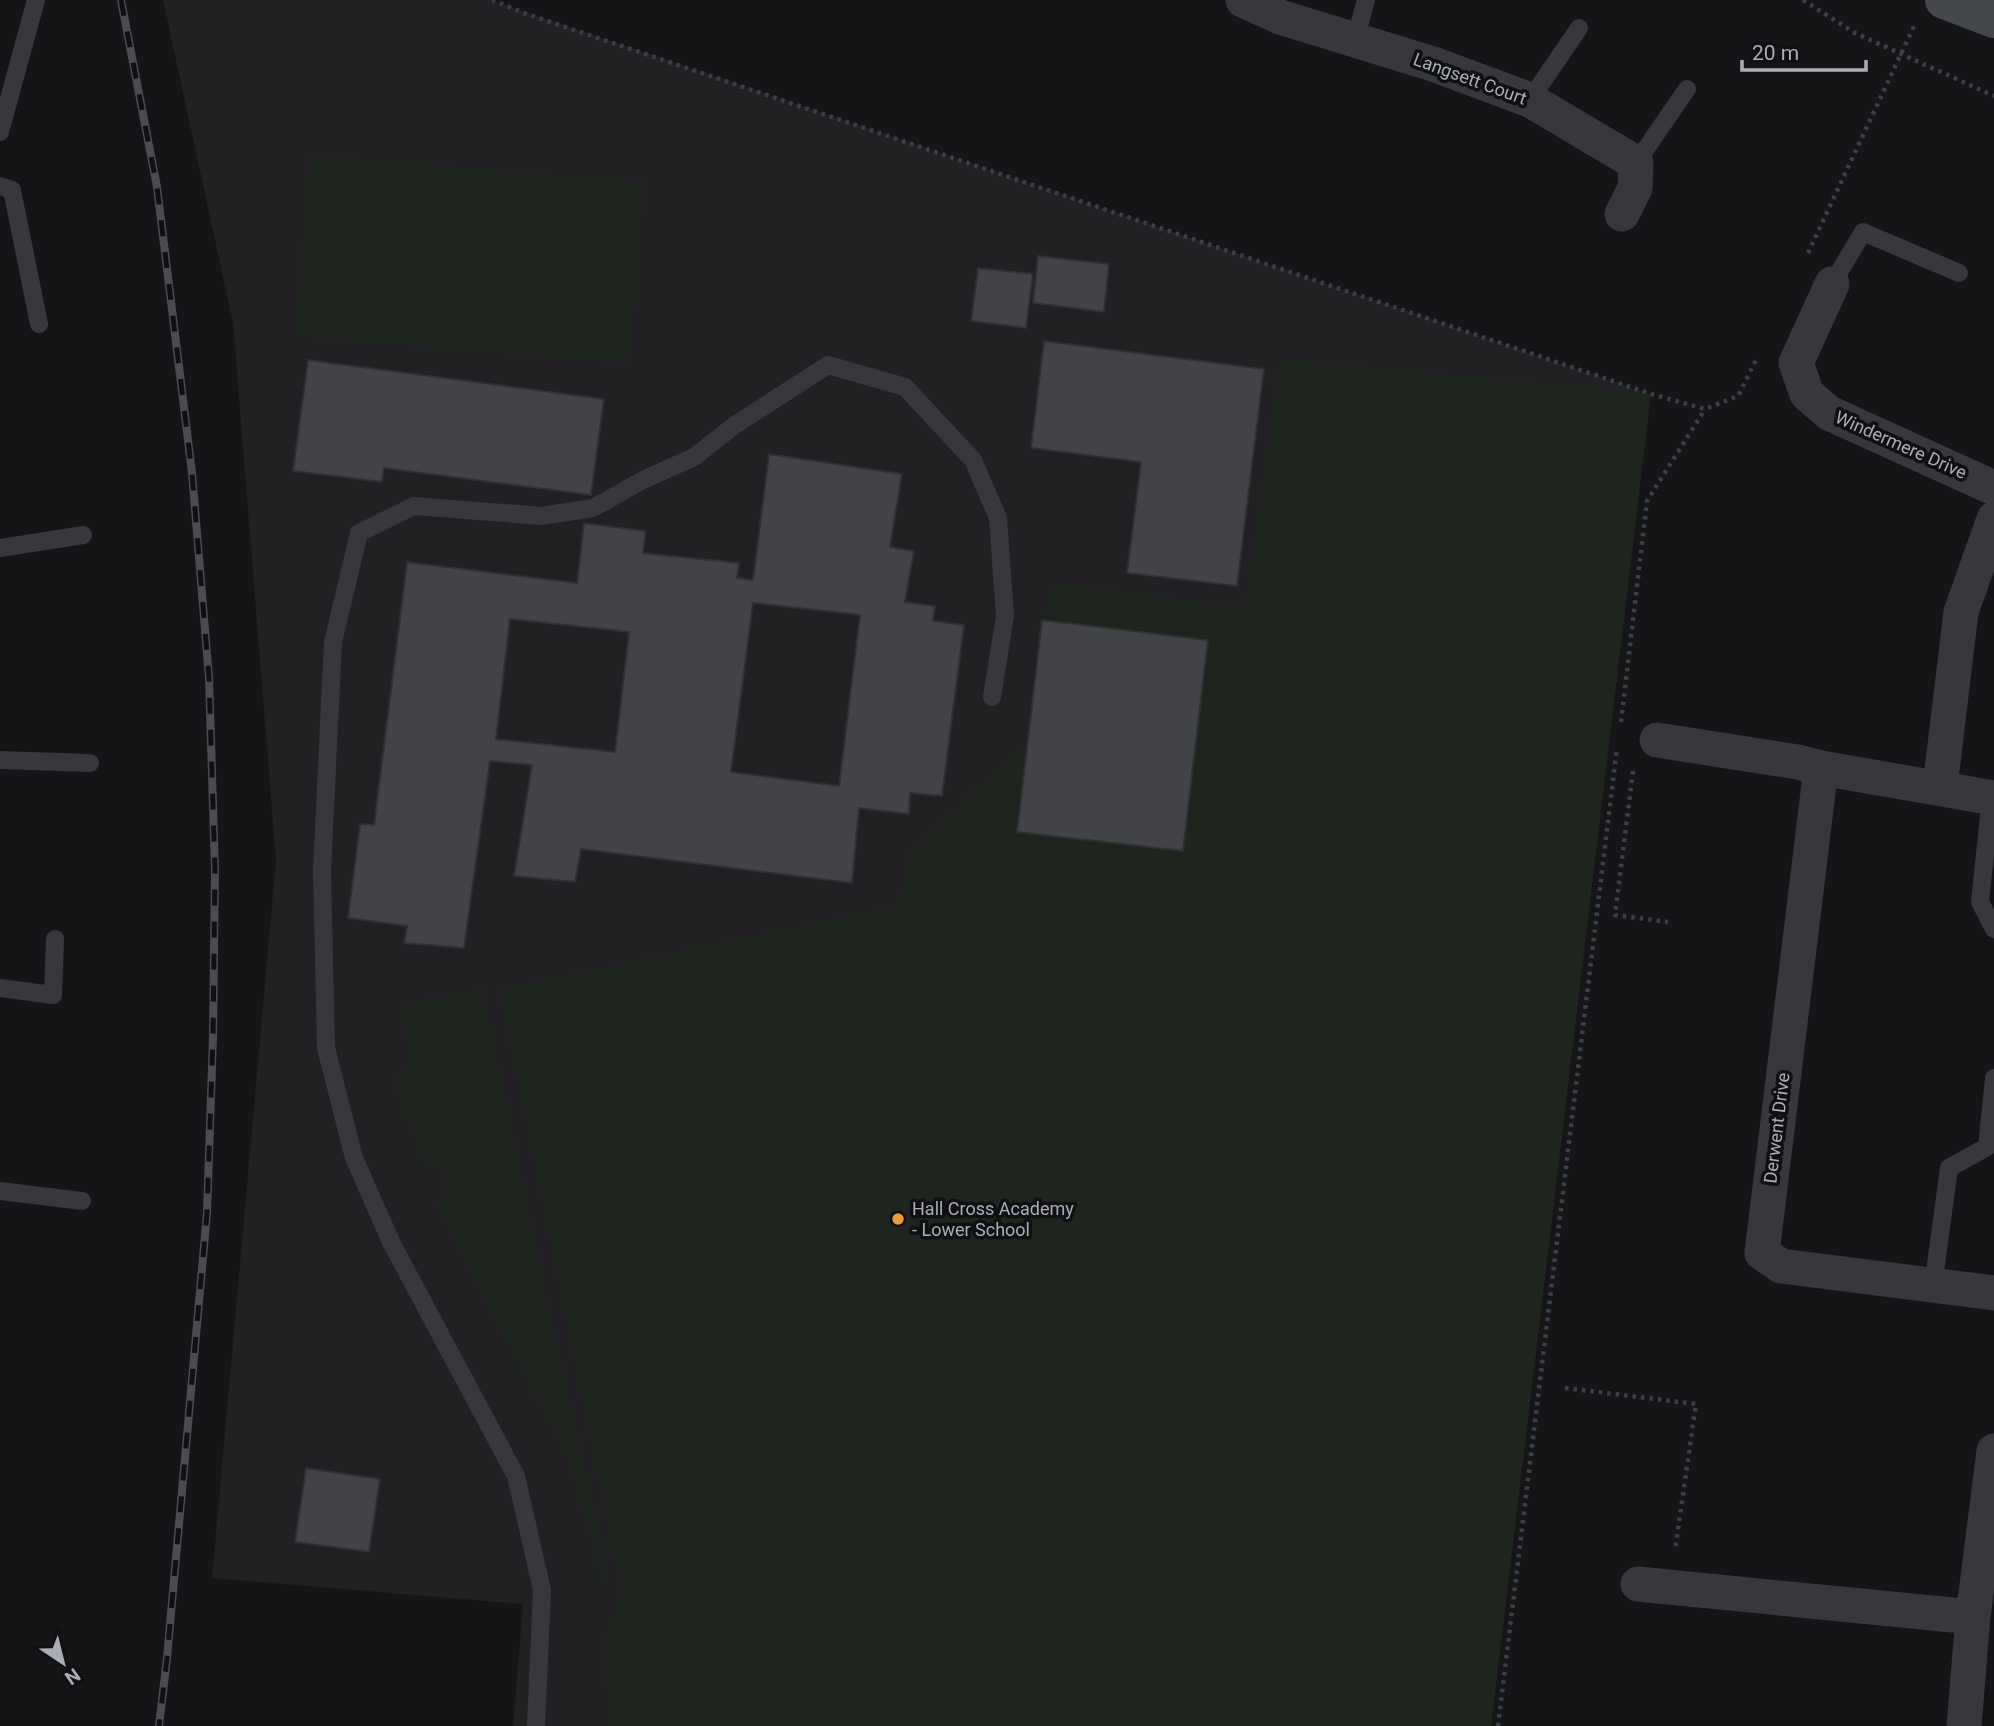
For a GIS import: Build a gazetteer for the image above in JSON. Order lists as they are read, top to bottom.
{
  "streets": {
    "street": ["Langsett Court", "Windermere Drive", "Derwent Drive"]
  },
  "places": ["Hall Cross Academy - Lower School"],
  "scale_bar": "20 m",
  "north": "bottom right"
}
